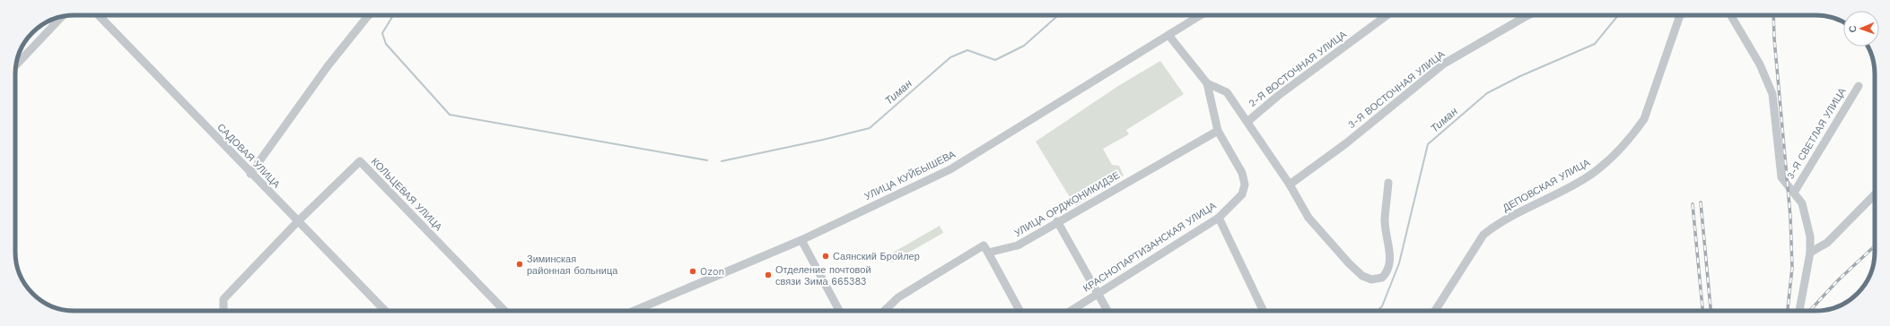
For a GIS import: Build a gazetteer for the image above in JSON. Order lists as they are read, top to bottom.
{
  "streets": {
    "street": [
      "2-Я ВОСТОЧНАЯ УЛИЦА",
      "3-Я ВОСТОЧНАЯ УЛИЦА",
      "3-Я СВЕТЛАЯ УЛИЦА",
      "САДОВАЯ УЛИЦА",
      "УЛИЦА КУЙБЫШЕВА",
      "ДЕПОВСКАЯ УЛИЦА",
      "КОЛЬЦЕВАЯ УЛИЦА",
      "УЛИЦА ОРДЖОНИКИДЗЕ",
      "КРАСНОПАРТИЗАНСКАЯ УЛИЦА"
    ]
  },
  "crossings": [
    ["САДОВАЯ УЛИЦА", "КОЛЬЦЕВАЯ УЛИЦА"],
    ["УЛИЦА ОРДЖОНИКИДЗЕ", "КРАСНОПАРТИЗАНСКАЯ УЛИЦА"]
  ],
  "water": ["Тиман"],
  "places": [
    "Саянский Бройлер",
    "Зиминская районная больница",
    "Ozon",
    "Отделение почтовой связи Зима 665383"
  ],
  "north": "left"
}
